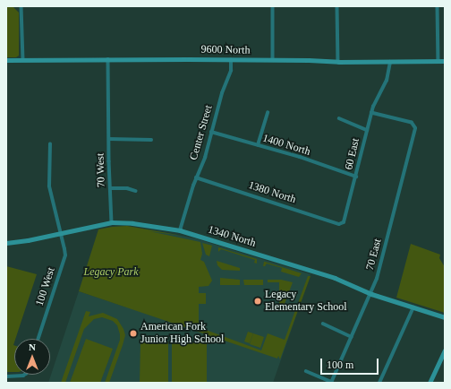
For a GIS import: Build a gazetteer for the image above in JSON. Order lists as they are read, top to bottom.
{
  "streets": {
    "street": [
      "9600 North",
      "Center Street",
      "1400 North",
      "60 East",
      "70 West",
      "1380 North",
      "1340 North",
      "70 East",
      "100 West"
    ]
  },
  "crossings": [
    ["9600 North", "Center Street"],
    ["9600 North", "60 East"],
    ["9600 North", "70 West"],
    ["Center Street", "1400 North"],
    ["Center Street", "1380 North"],
    ["Center Street", "1340 North"],
    ["1400 North", "60 East"],
    ["60 East", "1380 North"],
    ["60 East", "70 East"],
    ["70 West", "1340 North"],
    ["1340 North", "70 East"],
    ["1340 North", "100 West"]
  ],
  "parks": ["Legacy Park"],
  "places": ["Legacy Elementary School", "American Fork Junior High School"],
  "scale_bar": "100 m",
  "north": "top"
}
